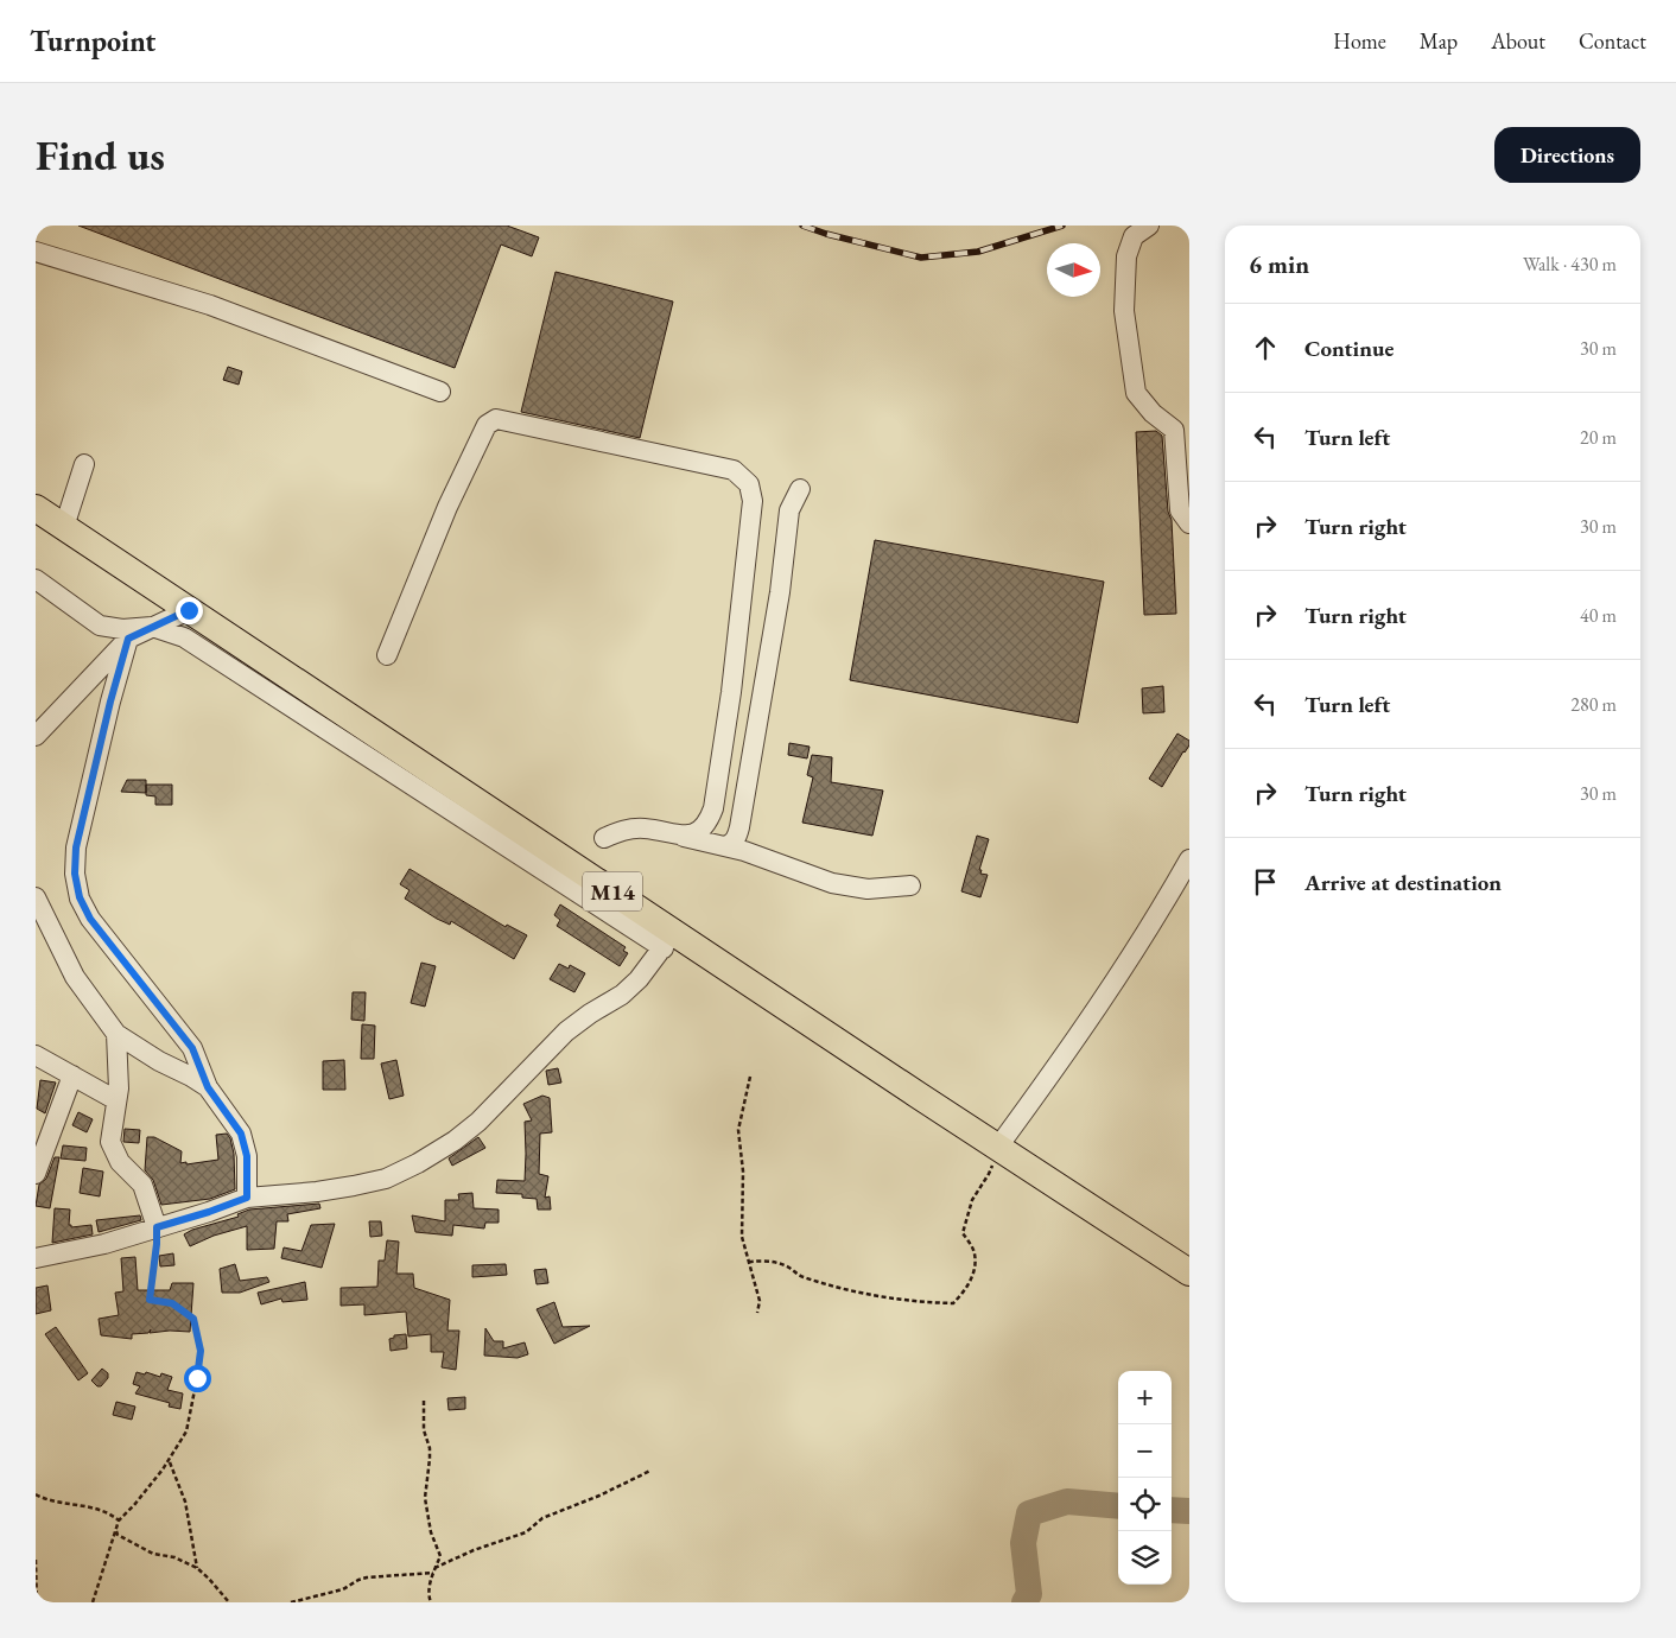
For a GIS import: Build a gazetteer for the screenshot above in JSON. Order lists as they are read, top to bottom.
{
  "streets": {
    "highway": ["M14"]
  },
  "north": "right",
  "page": {
    "header": "Turnpoint",
    "nav": [
      "Home",
      "Map",
      "About",
      "Contact"
    ],
    "buttons": "Directions",
    "title": "Find us",
    "heading": ["6 min", "Walk · 430 m"],
    "list": [
      ["Continue", "30 m"],
      ["Turn left", "20 m"],
      ["Turn right", "30 m"],
      ["Turn right", "40 m"],
      ["Turn left", "280 m"],
      ["Turn right", "30 m"],
      "Arrive at destination"
    ],
    "map_buttons": ["+", "−"]
  }
}
